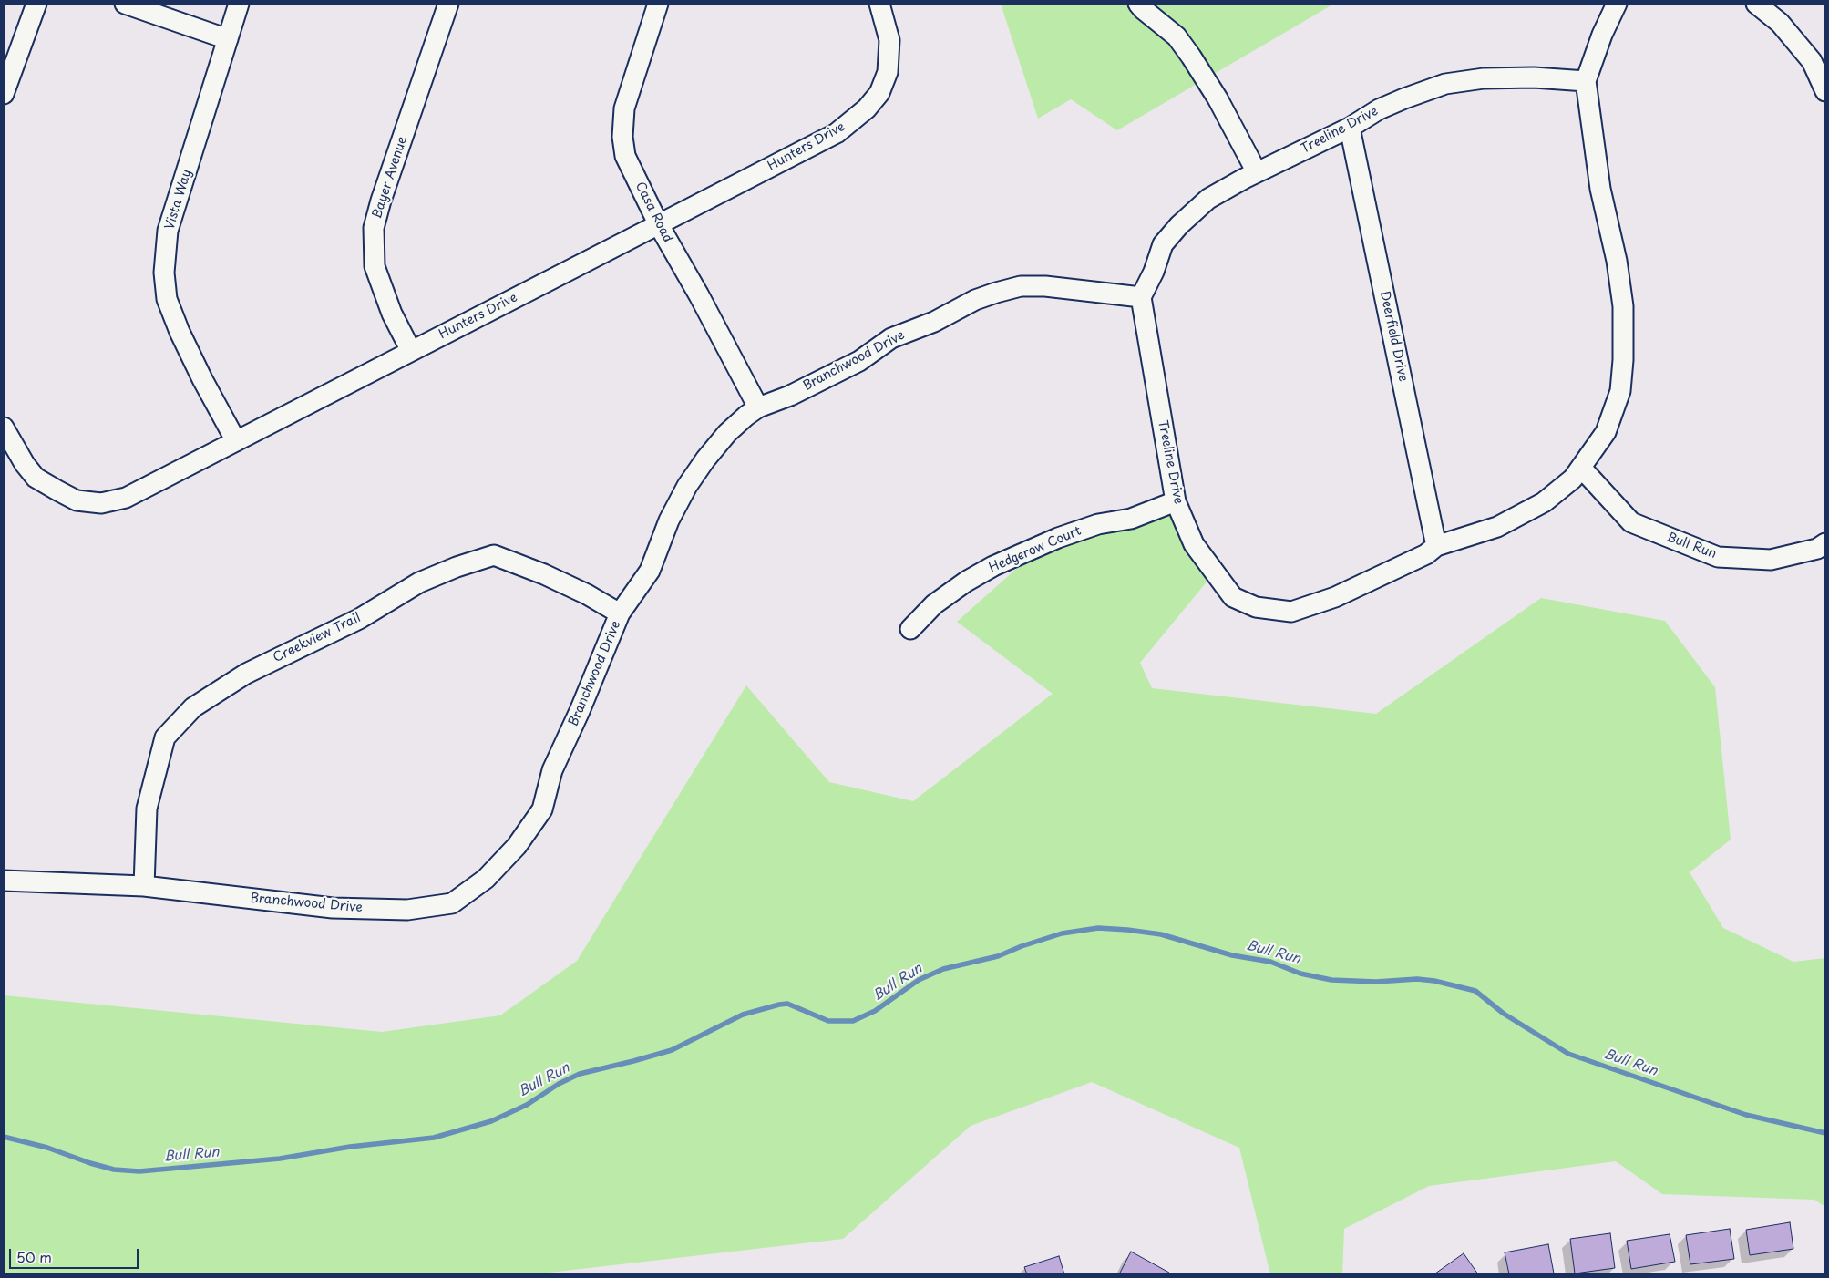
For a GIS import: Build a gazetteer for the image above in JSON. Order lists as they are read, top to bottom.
{
  "streets": {
    "street": [
      "Treeline Drive",
      "Hunters Drive",
      "Bayer Avenue",
      "Vista Way",
      "Casa Road",
      "Deerfield Drive",
      "Branchwood Drive",
      "Bull Run",
      "Hedgerow Court",
      "Creekview Trail"
    ]
  },
  "crossings": [
    ["Treeline Drive", "Deerfield Drive"],
    ["Treeline Drive", "Branchwood Drive"],
    ["Treeline Drive", "Bull Run"],
    ["Treeline Drive", "Hedgerow Court"],
    ["Hunters Drive", "Bayer Avenue"],
    ["Hunters Drive", "Vista Way"],
    ["Hunters Drive", "Casa Road"],
    ["Casa Road", "Branchwood Drive"],
    ["Branchwood Drive", "Creekview Trail"]
  ],
  "water": ["Bull Run"],
  "scale_bar": "50 m"
}
